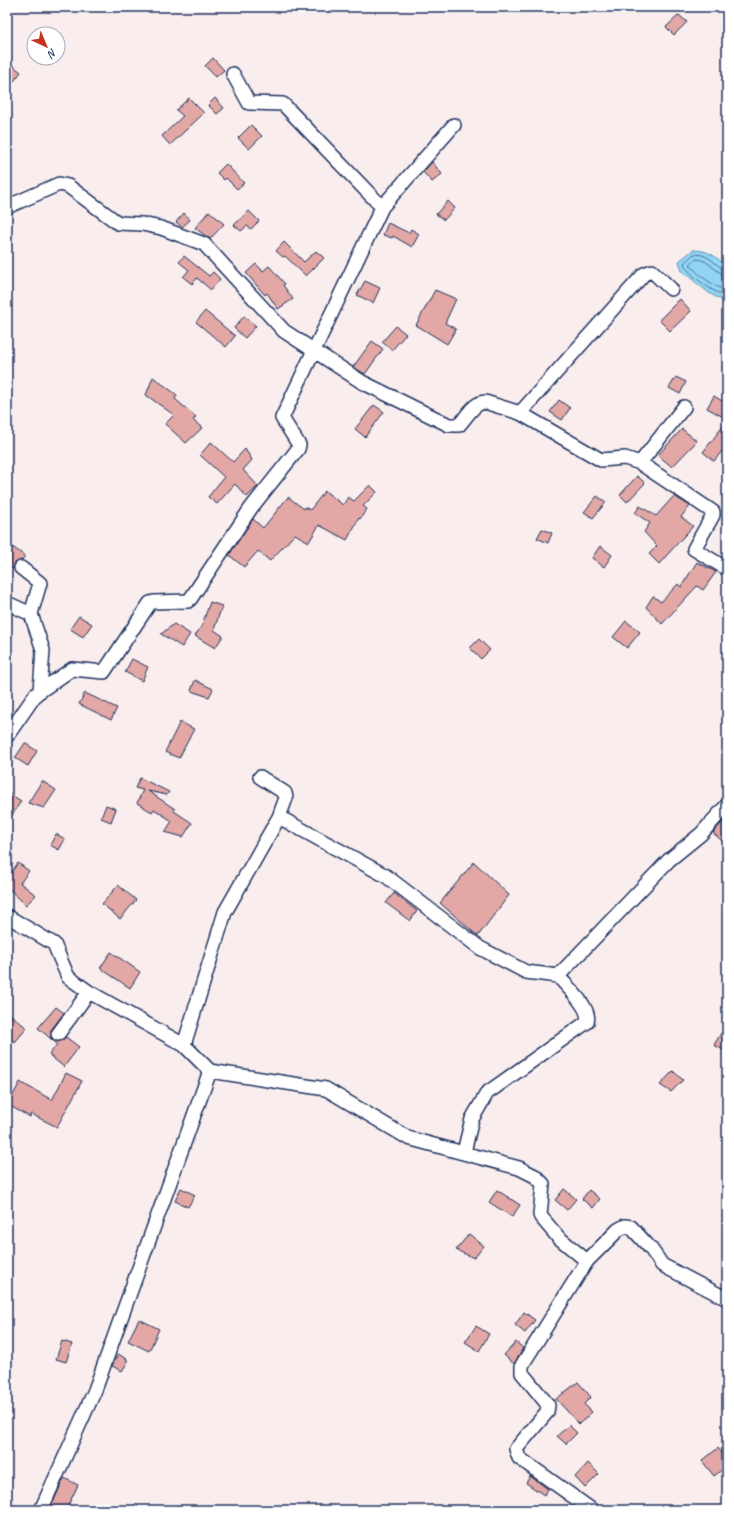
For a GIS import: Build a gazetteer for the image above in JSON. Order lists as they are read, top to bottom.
{
  "north": "bottom right"
}
